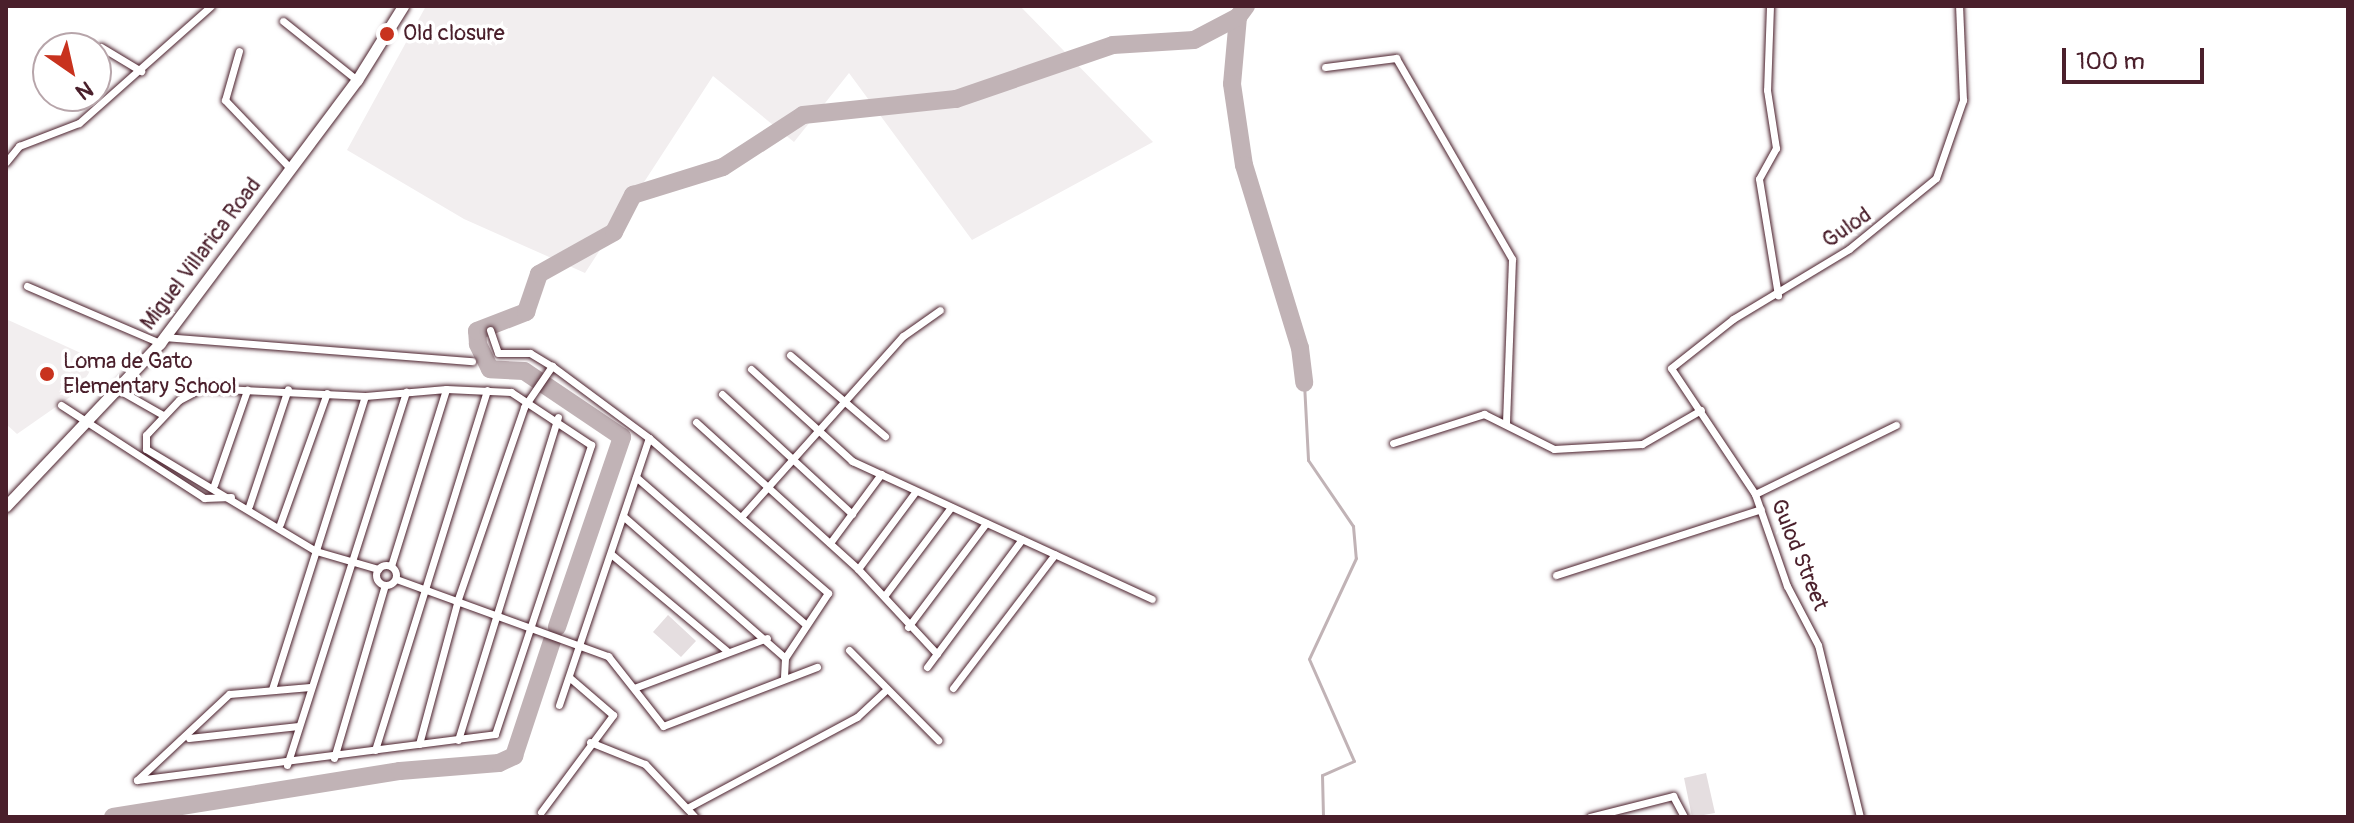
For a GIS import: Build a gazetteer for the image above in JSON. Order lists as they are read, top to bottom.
{
  "streets": {
    "main road": ["Miguel Villarica Road"],
    "street": ["Gulod", "Gulod Street"]
  },
  "crossings": [
    ["Gulod", "Gulod Street"]
  ],
  "places": ["Old closure", "Loma de Gato Elementary School"],
  "scale_bar": "100 m",
  "north": "bottom right"
}
